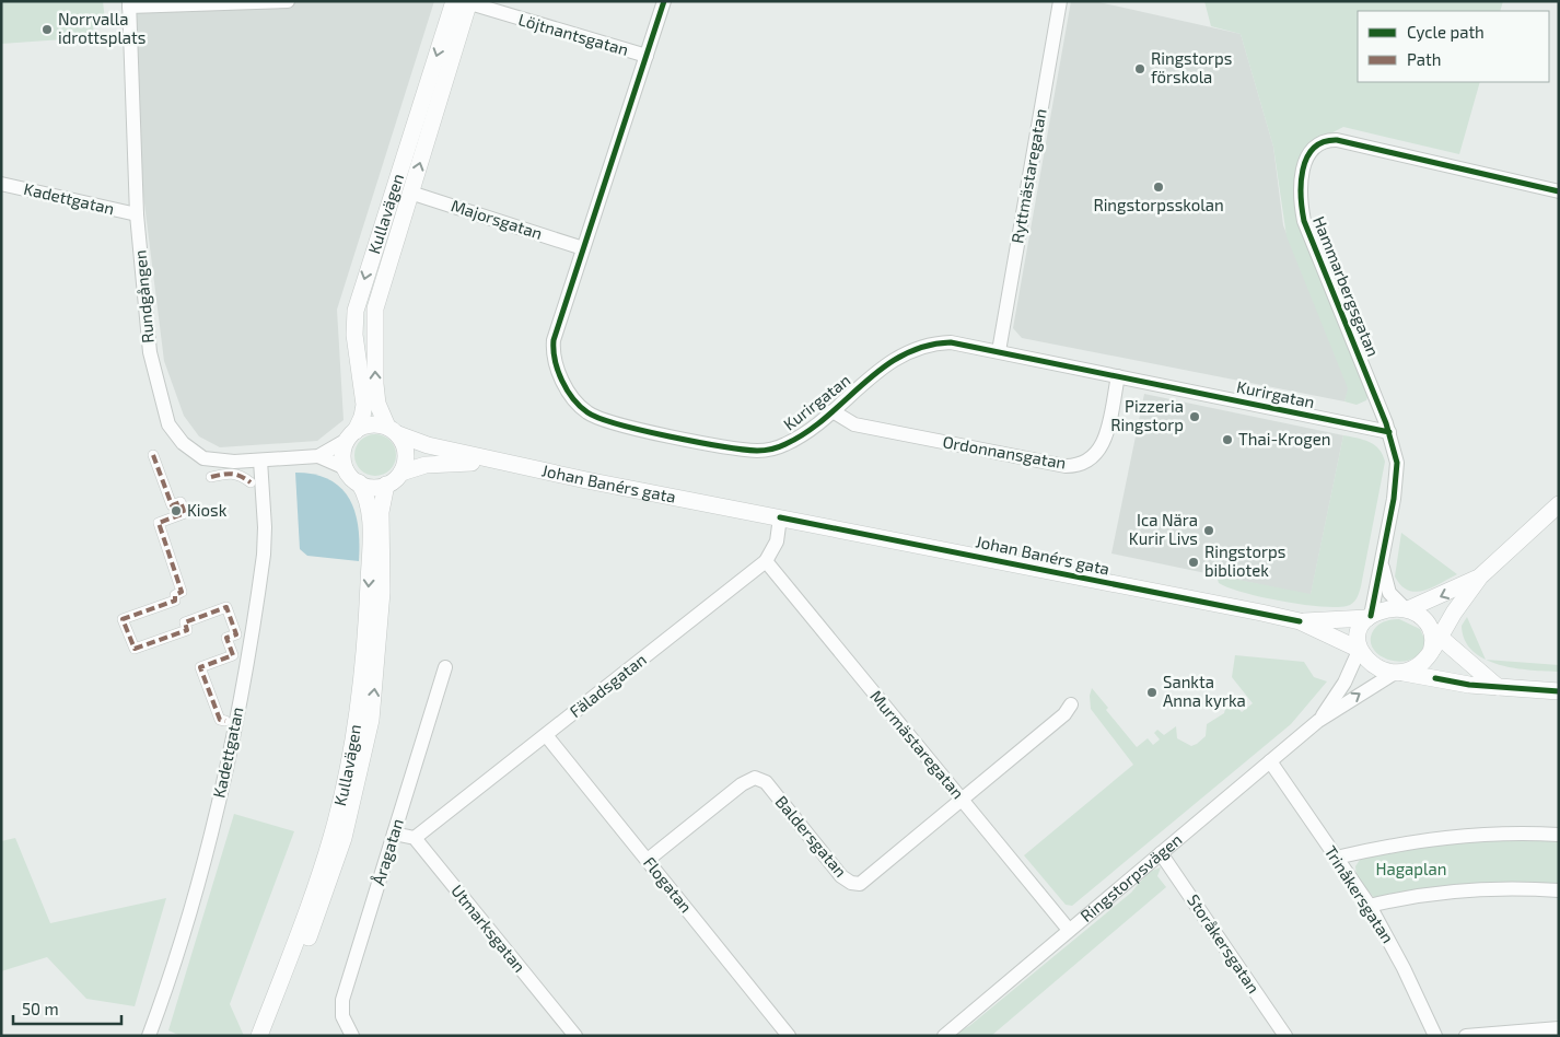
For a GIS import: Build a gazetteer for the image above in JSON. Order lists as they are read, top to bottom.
{
  "streets": {
    "street": [
      "Löjtnantsgatan",
      "Ryttmästaregatan",
      "Kadettgatan",
      "Kullavägen",
      "Majorsgatan",
      "Hammarbergsgatan",
      "Rundgången",
      "Kurirgatan",
      "Ordonnansgatan",
      "Johan Banérs gata",
      "Fäladsgatan",
      "Murmästaregatan",
      "Baldersgatan",
      "Åragatan",
      "Ringstorpsvägen",
      "Flogatan",
      "Trinåkersgatan",
      "Utmarksgatan",
      "Storåkersgatan"
    ]
  },
  "crossings": [
    ["Löjtnantsgatan", "Kullavägen"],
    ["Löjtnantsgatan", "Kurirgatan"],
    ["Ryttmästaregatan", "Kurirgatan"],
    ["Kadettgatan", "Rundgången"],
    ["Kullavägen", "Majorsgatan"],
    ["Kullavägen", "Rundgången"],
    ["Kullavägen", "Johan Banérs gata"],
    ["Majorsgatan", "Kurirgatan"],
    ["Hammarbergsgatan", "Kurirgatan"],
    ["Hammarbergsgatan", "Johan Banérs gata"],
    ["Hammarbergsgatan", "Ringstorpsvägen"],
    ["Rundgången", "Johan Banérs gata"],
    ["Kurirgatan", "Ordonnansgatan"],
    ["Johan Banérs gata", "Fäladsgatan"],
    ["Johan Banérs gata", "Ringstorpsvägen"],
    ["Fäladsgatan", "Murmästaregatan"],
    ["Fäladsgatan", "Flogatan"],
    ["Fäladsgatan", "Utmarksgatan"],
    ["Murmästaregatan", "Baldersgatan"],
    ["Murmästaregatan", "Ringstorpsvägen"],
    ["Baldersgatan", "Flogatan"],
    ["Ringstorpsvägen", "Trinåkersgatan"],
    ["Ringstorpsvägen", "Storåkersgatan"]
  ],
  "parks": ["Hagaplan"],
  "places": [
    "Norrvalla idrottsplats",
    "Ringstorps förskola",
    "Ringstorpsskolan",
    "Pizzeria Ringstorp",
    "Thai-Krogen",
    "Kiosk",
    "Ica Nära Kurir Livs",
    "Ringstorps bibliotek",
    "Sankta Anna kyrka"
  ],
  "legend": ["Cycle path", "Path"],
  "scale_bar": "50 m"
}
